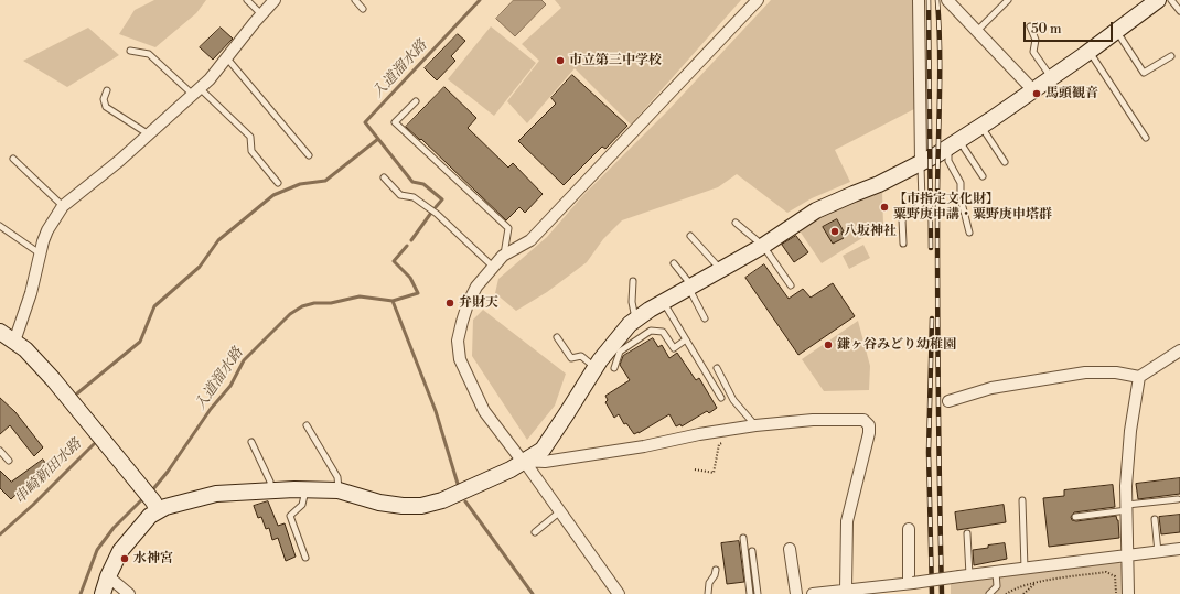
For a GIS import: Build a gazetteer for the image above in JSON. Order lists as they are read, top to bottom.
{
  "water": ["入道溜水路", "串崎新田水路"],
  "places": [
    "市立第三中学校",
    "馬頭観音",
    "【市指定文化財】 粟野庚申講・粟野庚申塔群",
    "八坂神社",
    "弁財天",
    "鎌ヶ谷みどり幼稚園",
    "水神宮"
  ],
  "scale_bar": "50 m"
}
